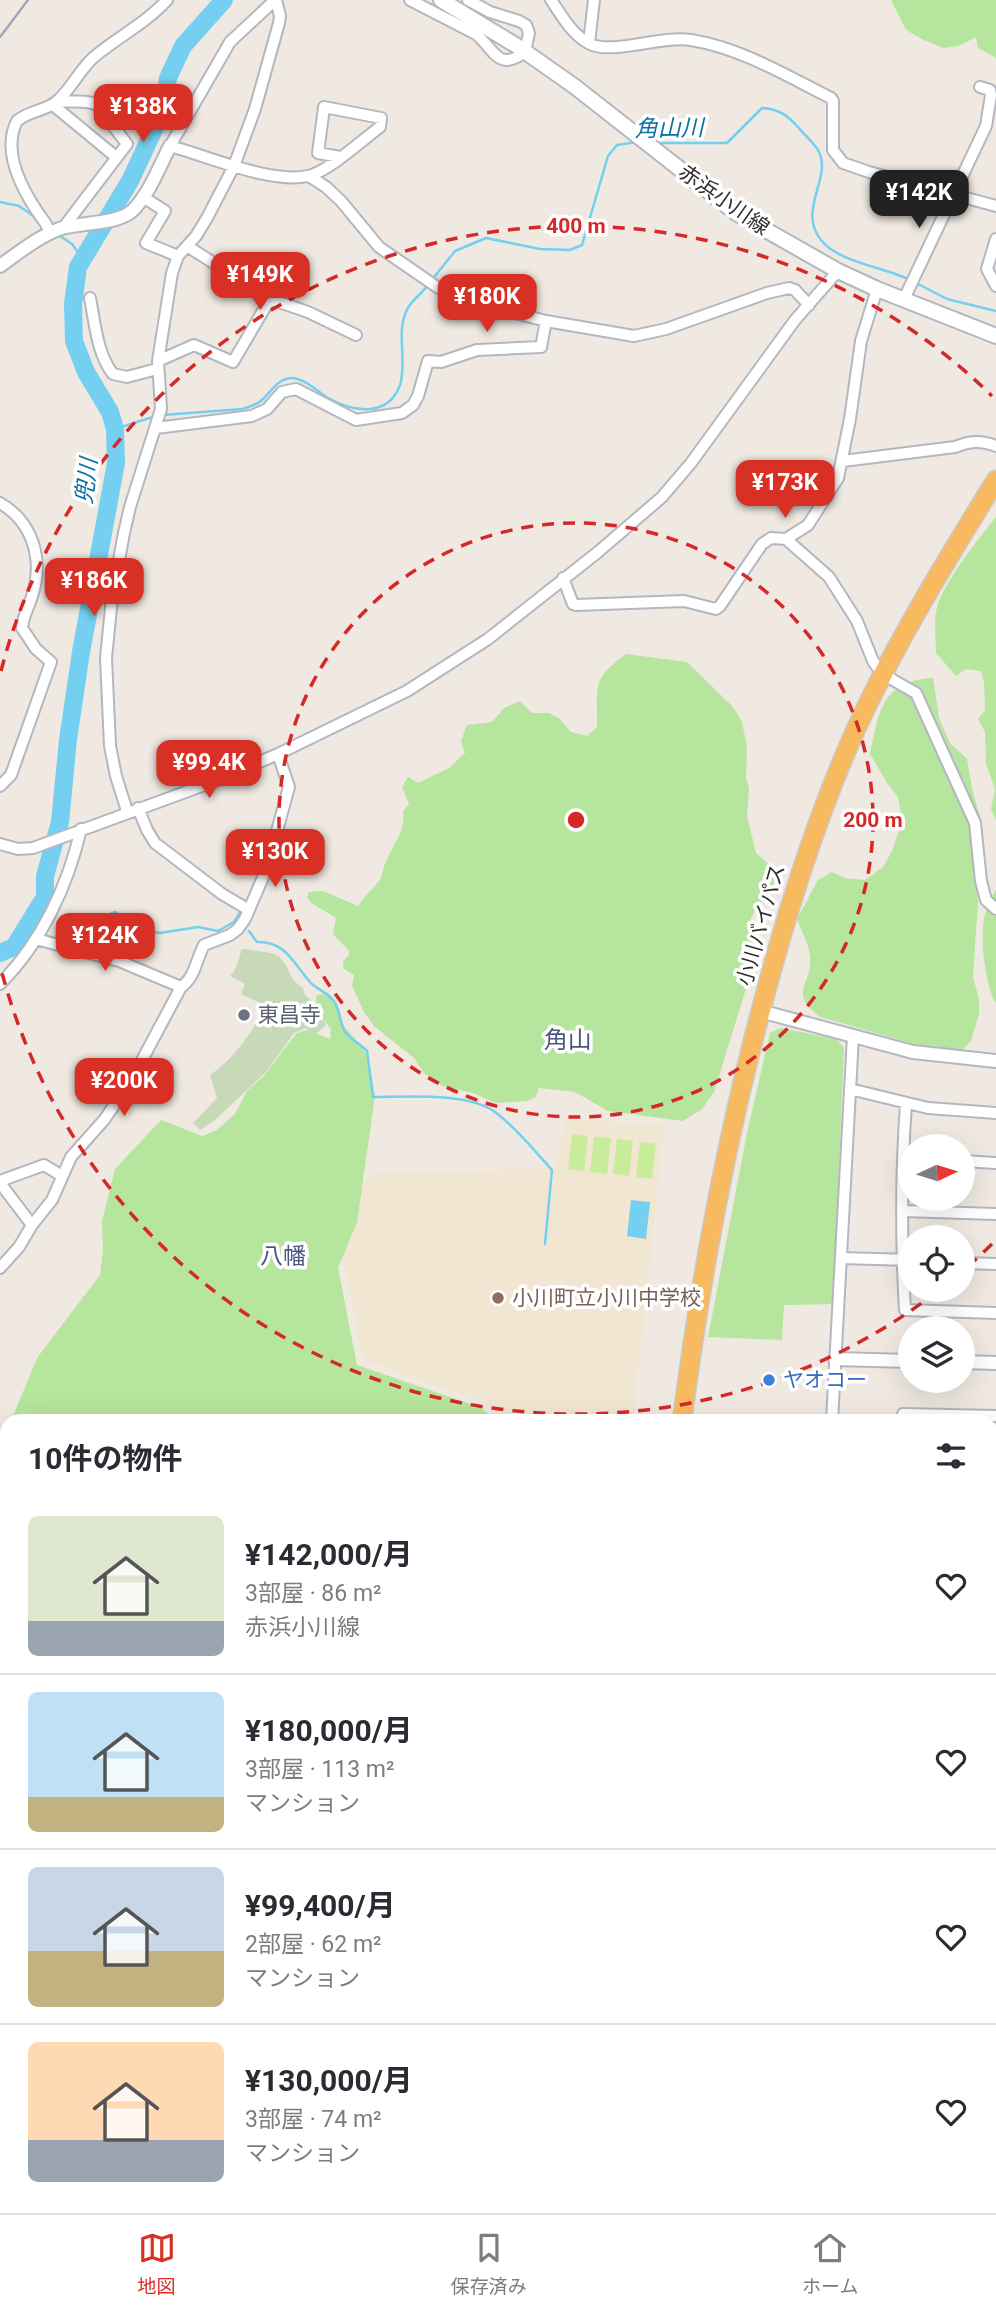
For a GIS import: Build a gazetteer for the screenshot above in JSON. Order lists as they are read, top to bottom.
{
  "streets": {
    "highway": ["小川バイパス"],
    "main road": ["赤浜小川線"]
  },
  "districts": ["角山", "八幡"],
  "water": ["角山川", "兜川"],
  "places": ["東昌寺", "小川町立小川中学校", "ヤオコー"],
  "north": "right",
  "page": {
    "price": [
      "¥138K",
      "¥142K",
      "¥149K",
      "¥180K",
      "¥173K",
      "¥186K",
      "¥99.4K",
      "¥130K",
      "¥124K",
      "¥200K"
    ],
    "heading": "10件の物件",
    "list": [
      {
        "name": "¥142,000/月",
        "note": "3部屋 · 86 m² · 赤浜小川線"
      },
      {
        "name": "¥180,000/月",
        "note": "3部屋 · 113 m² · マンション"
      },
      {
        "name": "¥99,400/月",
        "note": "2部屋 · 62 m² · マンション"
      },
      {
        "name": "¥130,000/月",
        "note": "3部屋 · 74 m² · マンション"
      }
    ],
    "tabs": ["地図", "保存済み", "ホーム"]
  },
  "rings": ["400 m", "200 m"]
}
